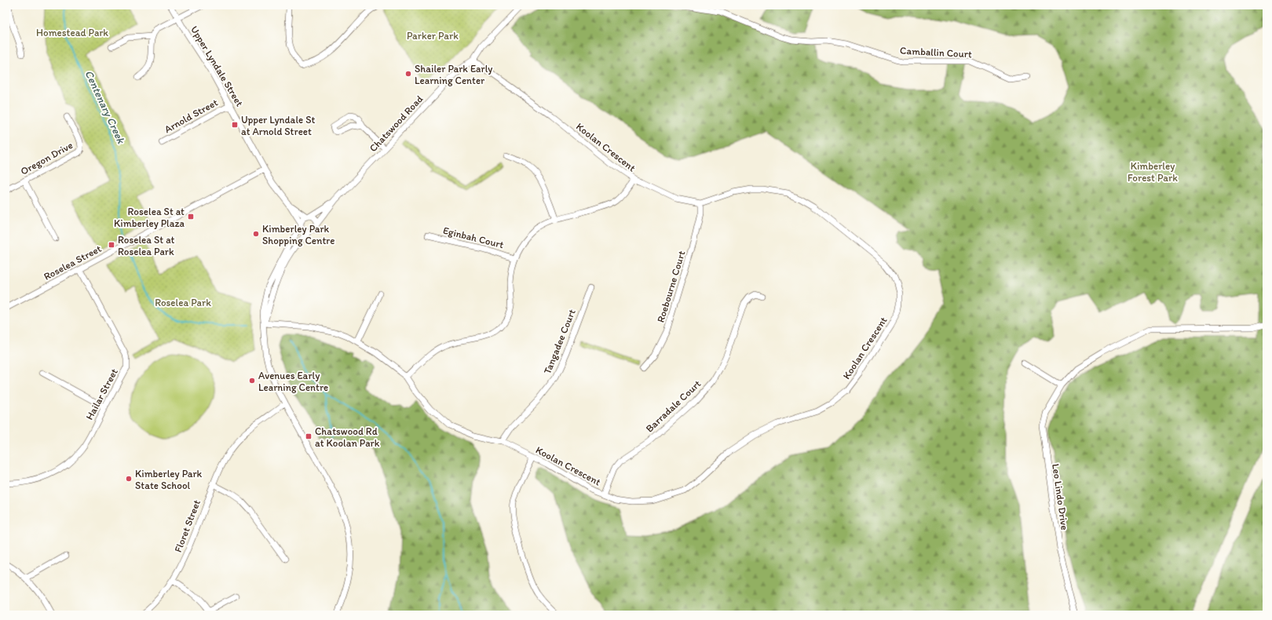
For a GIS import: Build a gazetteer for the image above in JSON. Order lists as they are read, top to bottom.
{
  "streets": {
    "street": [
      "Camballin Court",
      "Upper Lyndale Street",
      "Arnold Street",
      "Chatswood Road",
      "Koolan Crescent",
      "Oregon Drive",
      "Eginbah Court",
      "Roselea Street",
      "Roebourne Court",
      "Tangadee Court",
      "Hailar Street",
      "Barradale Court",
      "Leo Lindo Drive",
      "Floret Street"
    ]
  },
  "crossings": [
    ["Upper Lyndale Street", "Arnold Street"],
    ["Upper Lyndale Street", "Chatswood Road"],
    ["Upper Lyndale Street", "Roselea Street"],
    ["Chatswood Road", "Koolan Crescent"],
    ["Koolan Crescent", "Roebourne Court"],
    ["Koolan Crescent", "Tangadee Court"],
    ["Koolan Crescent", "Barradale Court"],
    ["Roselea Street", "Hailar Street"]
  ],
  "water": ["Centenary Creek"],
  "parks": [
    "Homestead Park",
    "Parker Park",
    "Kimberley Forest Park",
    "Roselea Park"
  ],
  "places": {
    "other": [
      "Shailer Park Early Learning Center",
      "Kimberley Park Shopping Centre",
      "Avenues Early Learning Centre",
      "Kimberley Park State School"
    ],
    "transit": [
      "Upper Lyndale St at Arnold Street",
      "Roselea St at Kimberley Plaza",
      "Roselea St at Roselea Park",
      "Chatswood Rd at Koolan Park"
    ]
  }
}
